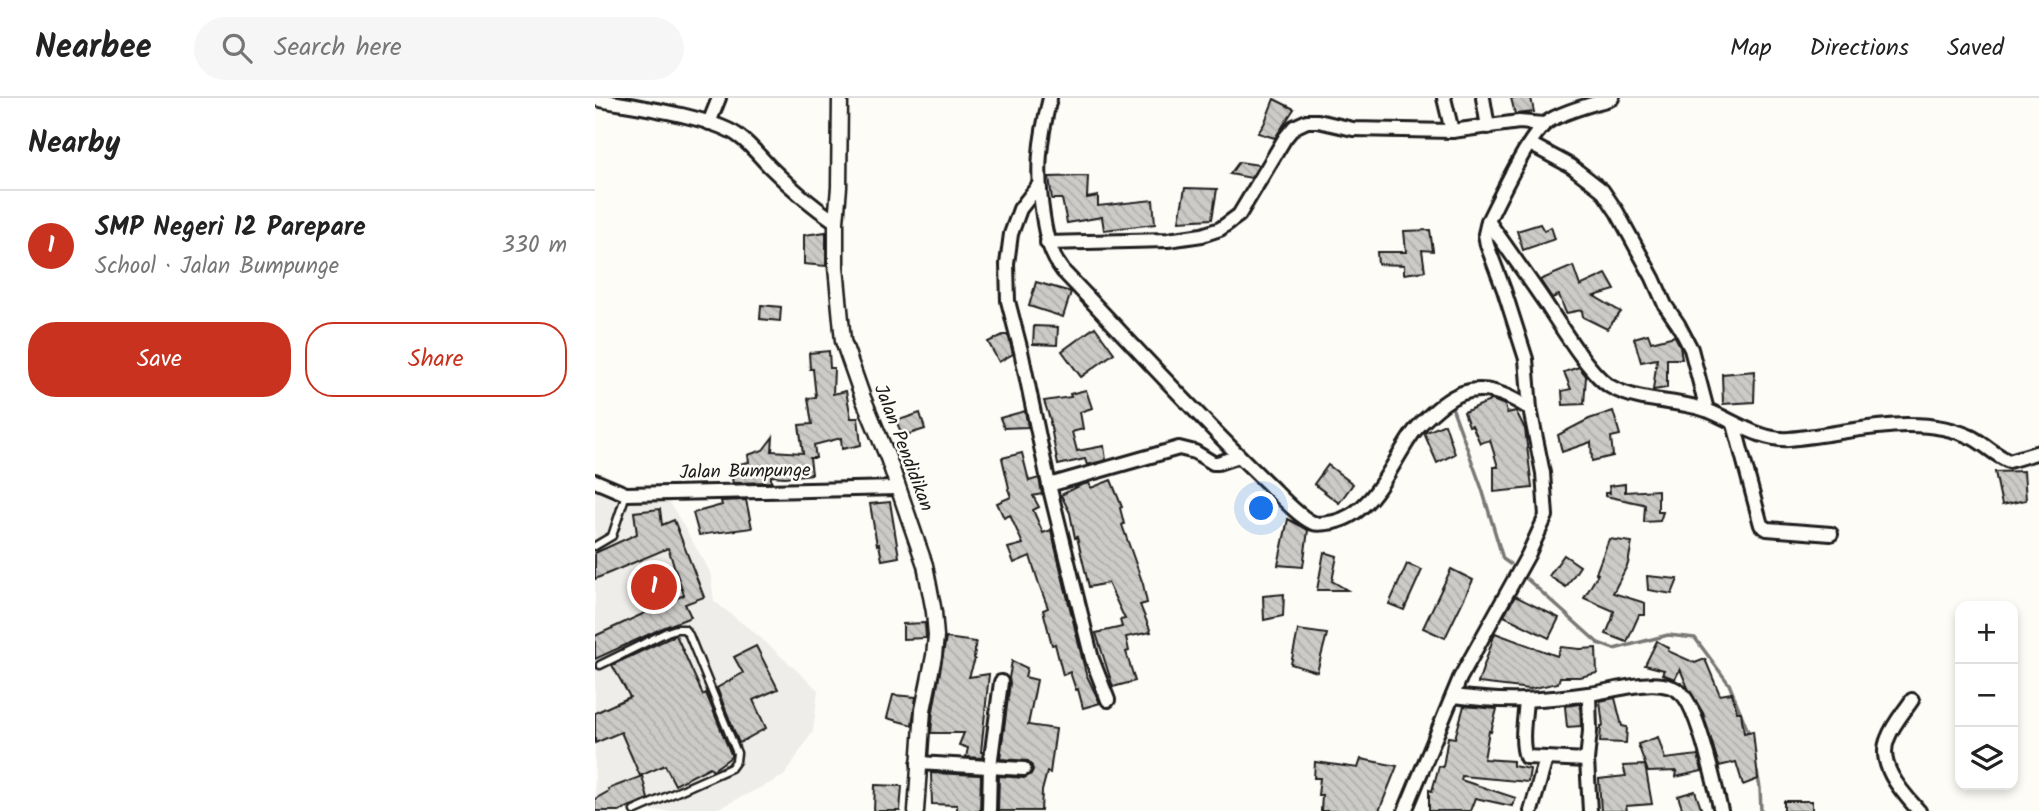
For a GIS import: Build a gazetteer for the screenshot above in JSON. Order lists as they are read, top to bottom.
{
  "streets": {
    "street": ["Jalan Pendidikan", "Jalan Bumpunge"]
  },
  "crossings": [
    ["Jalan Pendidikan", "Jalan Bumpunge"]
  ],
  "page": {
    "header": "Nearbee",
    "search": "Search here",
    "nav": ["Map", "Directions", "Saved"],
    "heading": "Nearby",
    "list": [
      {
        "mark": "1",
        "name": "SMP Negeri 12 Parepare",
        "note": "School · Jalan Bumpunge",
        "value": "330 m"
      }
    ],
    "buttons": ["Save", "Share"],
    "pins": "1",
    "map_buttons": ["+", "−"]
  }
}
